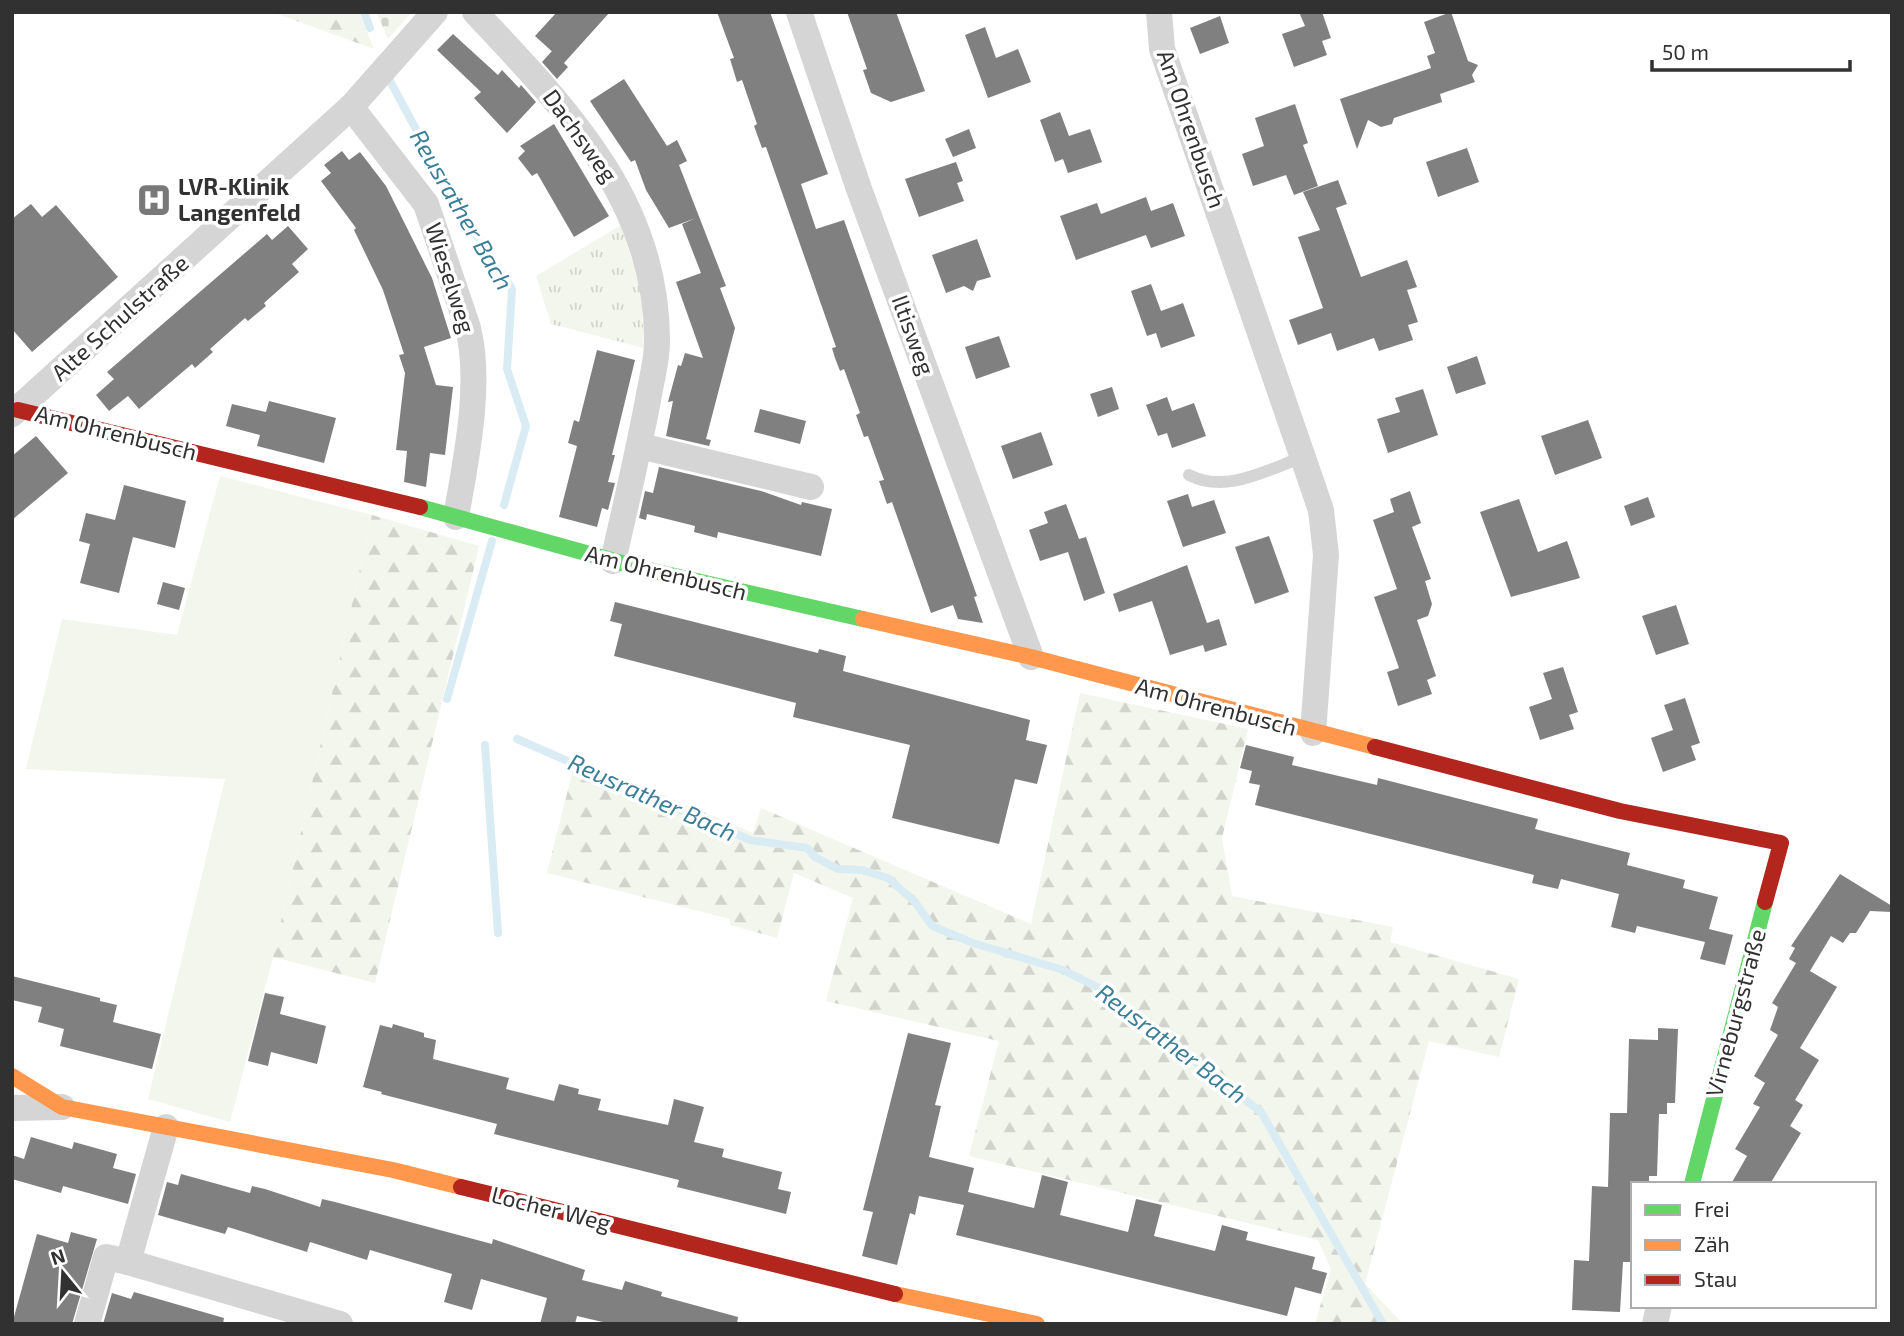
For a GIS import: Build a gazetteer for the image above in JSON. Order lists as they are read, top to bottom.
{
  "streets": {
    "street": [
      "Am Ohrenbusch",
      "Dachsweg",
      "Wieselweg",
      "Alte Schulstraße",
      "Iltisweg",
      "Virneburgstraße",
      "Locher Weg"
    ]
  },
  "crossings": [
    ["Am Ohrenbusch", "Dachsweg"],
    ["Am Ohrenbusch", "Wieselweg"],
    ["Am Ohrenbusch", "Alte Schulstraße"],
    ["Am Ohrenbusch", "Iltisweg"],
    ["Am Ohrenbusch", "Virneburgstraße"],
    ["Wieselweg", "Alte Schulstraße"]
  ],
  "water": ["Reusrather Bach"],
  "places": {
    "hospital": ["LVR-Klinik Langenfeld"]
  },
  "legend": ["Frei", "Zäh", "Stau"],
  "scale_bar": "50 m",
  "north": "top"
}
